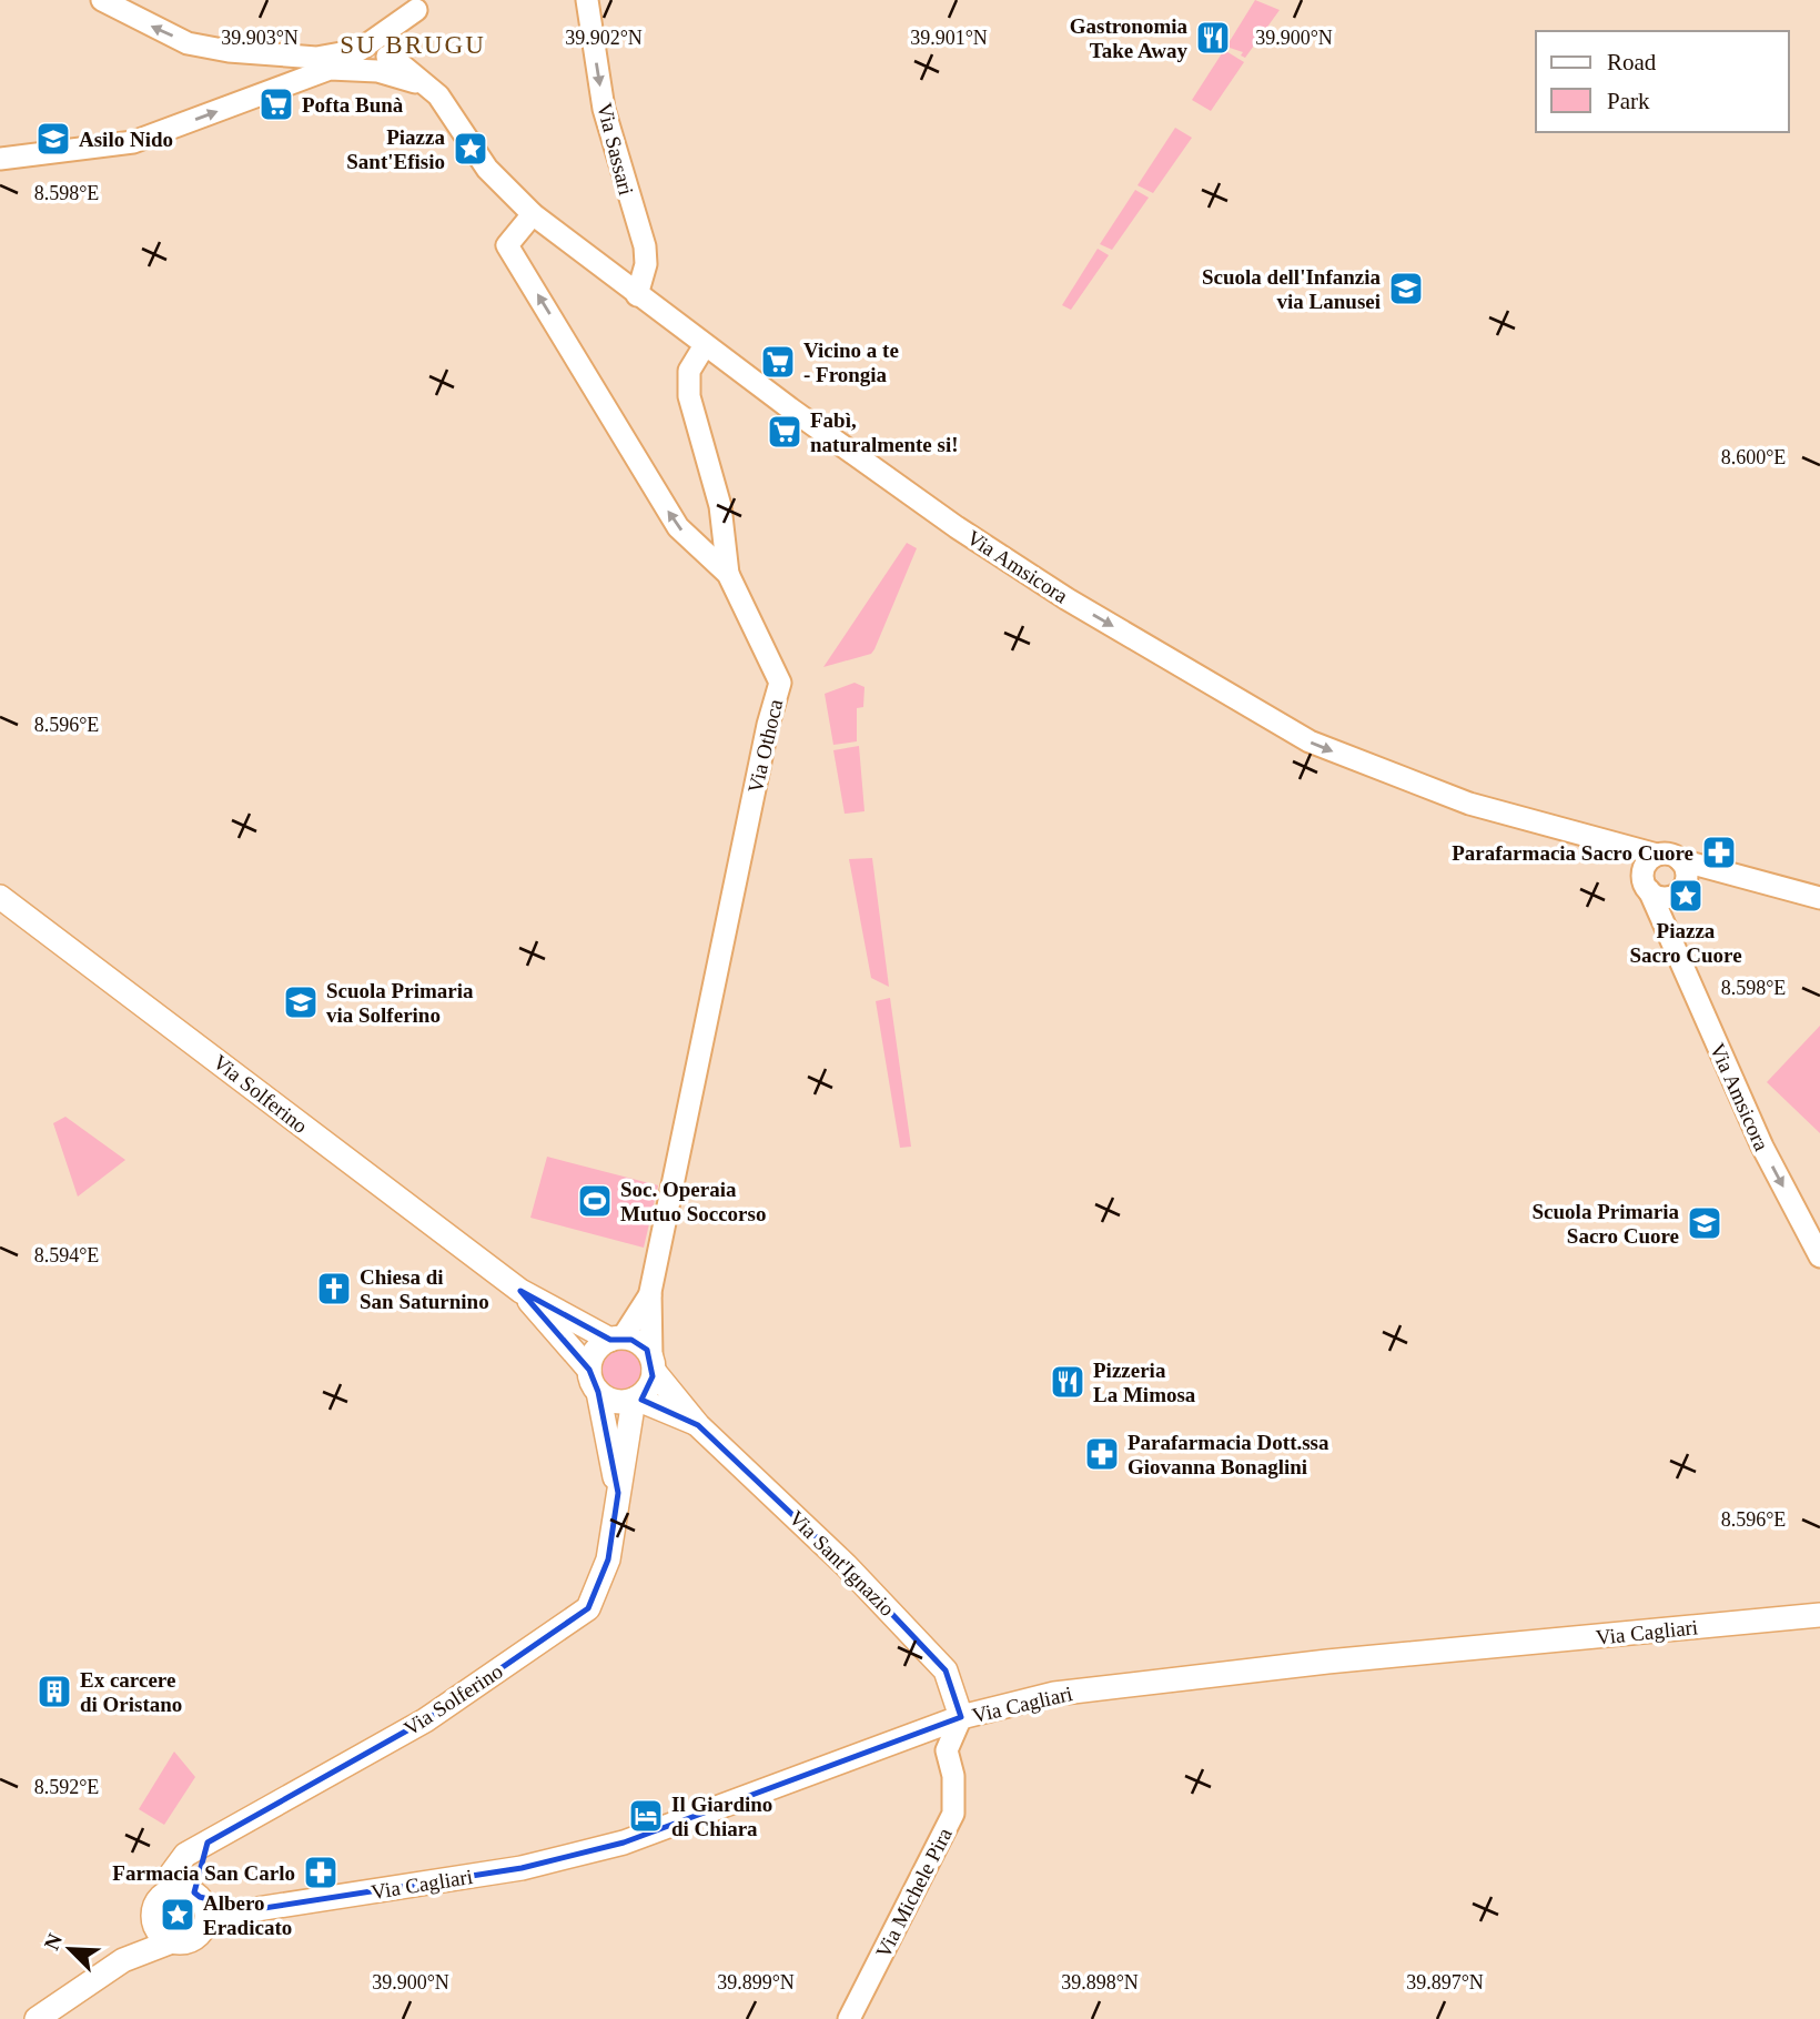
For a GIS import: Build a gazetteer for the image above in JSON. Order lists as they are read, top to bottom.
{
  "streets": {
    "main road": ["Via Solferino", "Via Sant'Ignazio", "Via Cagliari"],
    "street": [
      "Via Sassari",
      "Via Amsicora",
      "Via Othoca",
      "Via Michele Pira"
    ]
  },
  "crossings": [
    ["Via Sassari", "Via Amsicora"],
    ["Via Amsicora", "Via Othoca"],
    ["Via Othoca", "Via Solferino"],
    ["Via Othoca", "Via Sant'Ignazio"],
    ["Via Solferino", "Via Sant'Ignazio"],
    ["Via Solferino", "Via Cagliari"],
    ["Via Sant'Ignazio", "Via Cagliari"],
    ["Via Sant'Ignazio", "Via Michele Pira"],
    ["Via Cagliari", "Via Michele Pira"]
  ],
  "one_way": ["Via Sassari", "Via Amsicora"],
  "districts": ["SU BRUGU"],
  "places": {
    "restaurant": ["Gastronomia Take Away", "Pizzeria La Mimosa"],
    "supermarket": ["Pofta Bunà", "Vicino a te - Frongia", "Fabì, naturalmente si!"],
    "school or university": [
      "Asilo Nido",
      "Scuola dell'Infanzia via Lanusei",
      "Scuola Primaria via Solferino",
      "Scuola Primaria Sacro Cuore"
    ],
    "place": ["Piazza Sant'Efisio", "Piazza Sacro Cuore", "Albero Eradicato"],
    "pharmacy": ["Parafarmacia Sacro Cuore", "Parafarmacia Dott.ssa Giovanna Bonaglini", "Farmacia San Carlo"],
    "sports": ["Soc. Operaia Mutuo Soccorso"],
    "church": ["Chiesa di San Saturnino"],
    "building": ["Ex carcere di Oristano"],
    "hotel": ["Il Giardino di Chiara"]
  },
  "legend": ["Road", "Park"],
  "north": "top left",
  "coordinates": [
    "39.900°N",
    "39.903°N",
    "39.902°N",
    "39.901°N",
    "8.598°E",
    "8.600°E",
    "8.596°E",
    "8.594°E",
    "8.592°E",
    "39.899°N",
    "39.898°N",
    "39.897°N"
  ]
}
